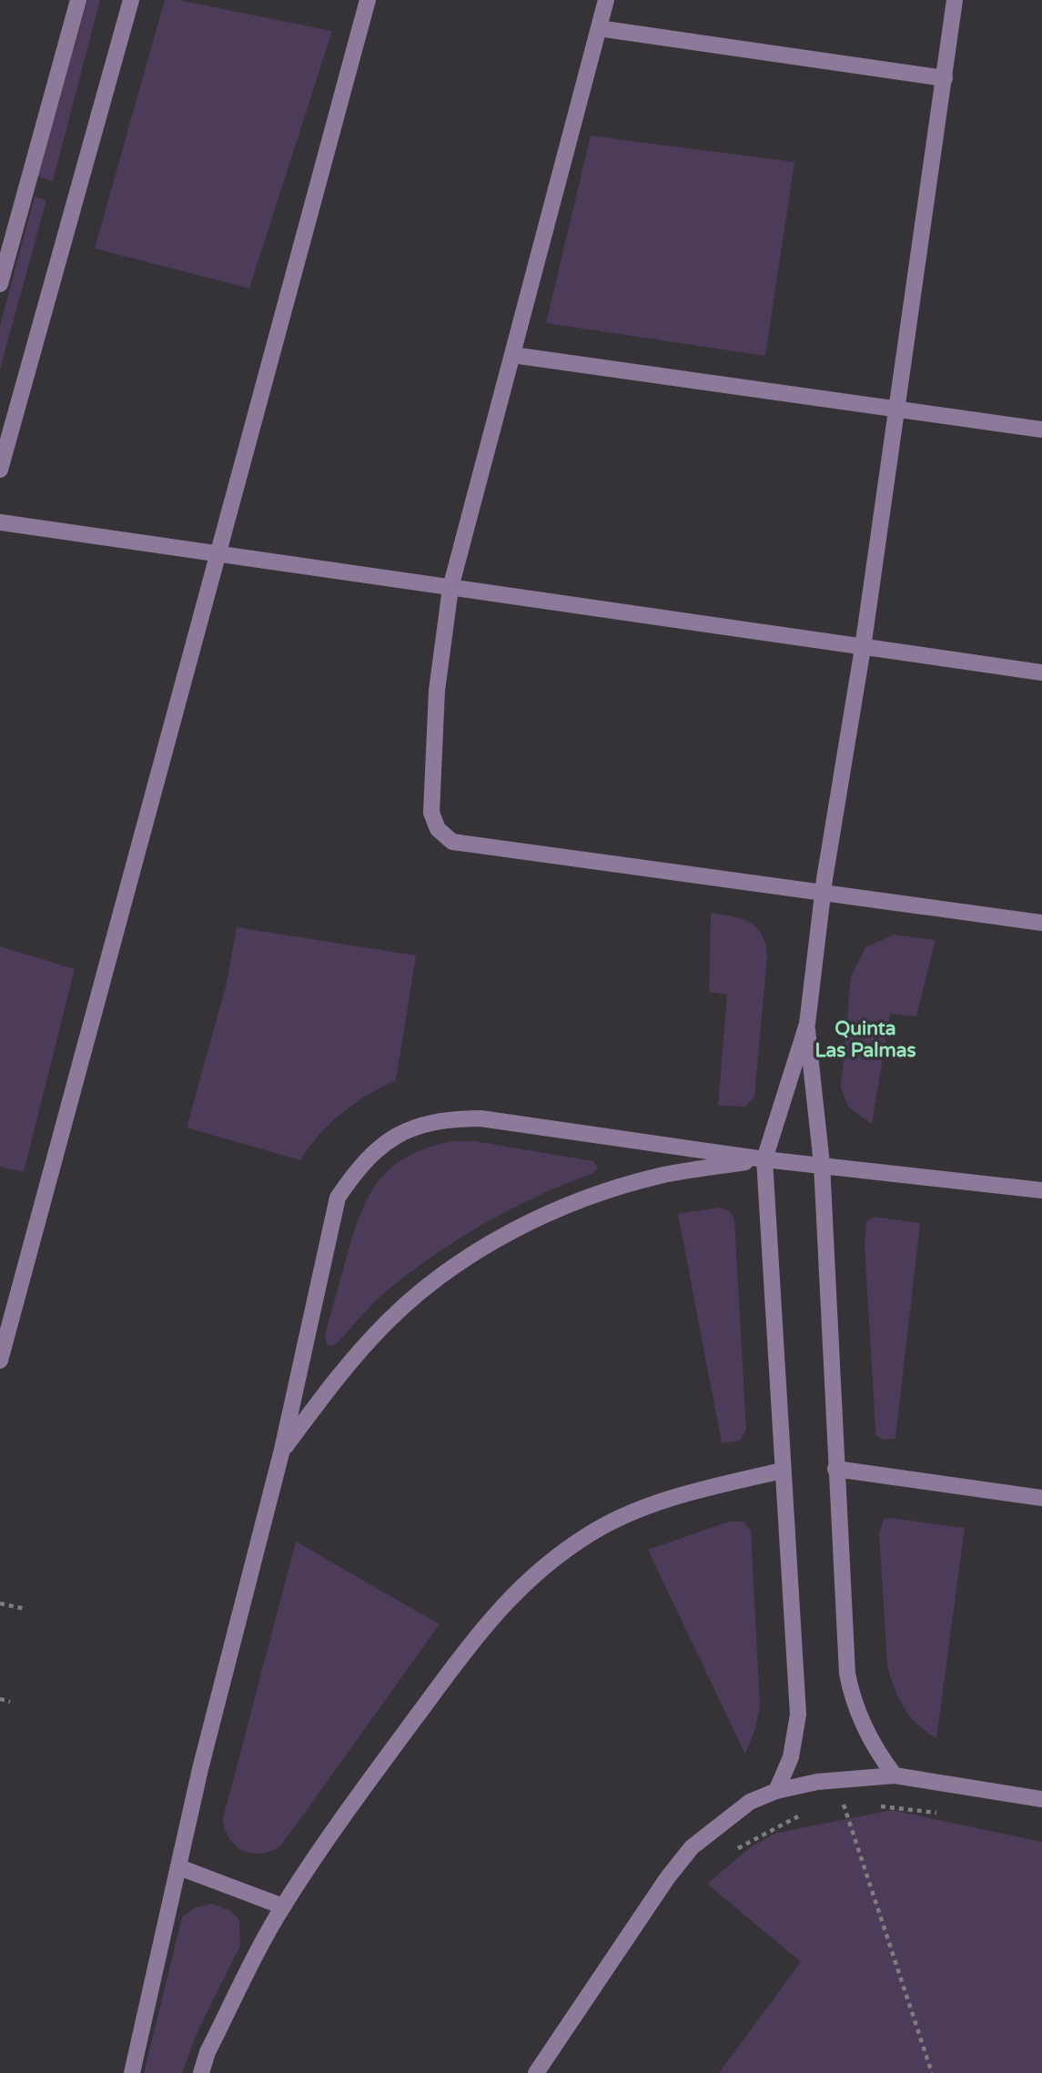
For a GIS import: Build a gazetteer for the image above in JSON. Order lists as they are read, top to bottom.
{
  "districts": ["Quinta Las Palmas"]
}
